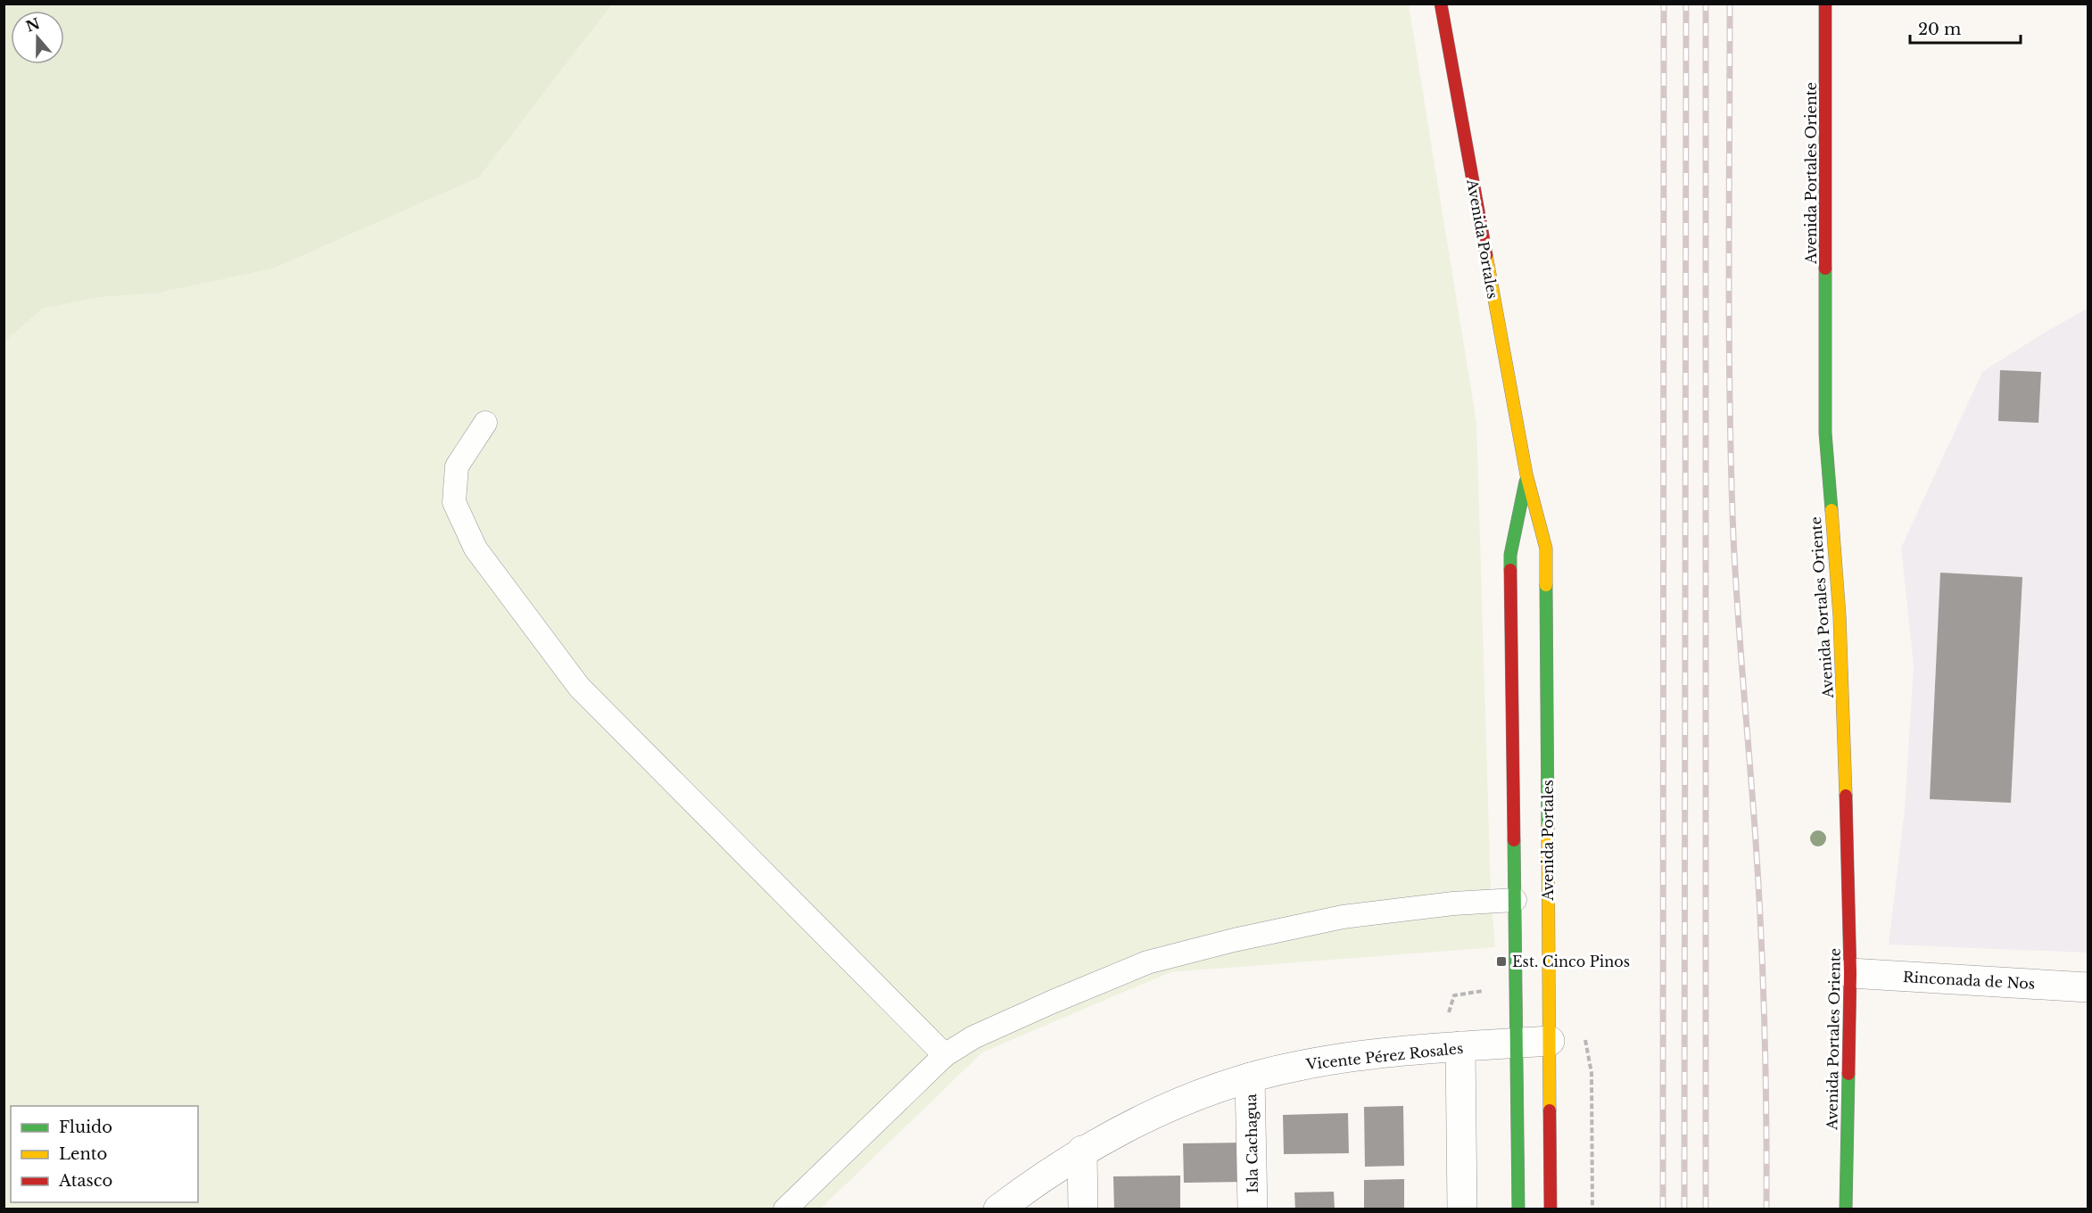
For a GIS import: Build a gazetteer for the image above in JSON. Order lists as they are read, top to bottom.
{
  "streets": {
    "main road": ["Avenida Portales Oriente", "Avenida Portales"],
    "street": ["Rinconada de Nos", "Vicente Pérez Rosales", "Isla Cachagua"]
  },
  "crossings": [
    ["Avenida Portales Oriente", "Rinconada de Nos"],
    ["Avenida Portales", "Vicente Pérez Rosales"],
    ["Vicente Pérez Rosales", "Isla Cachagua"]
  ],
  "places": {
    "transit": ["Est. Cinco Pinos"]
  },
  "legend": ["Fluido", "Lento", "Atasco"],
  "scale_bar": "20 m",
  "north": "top"
}
